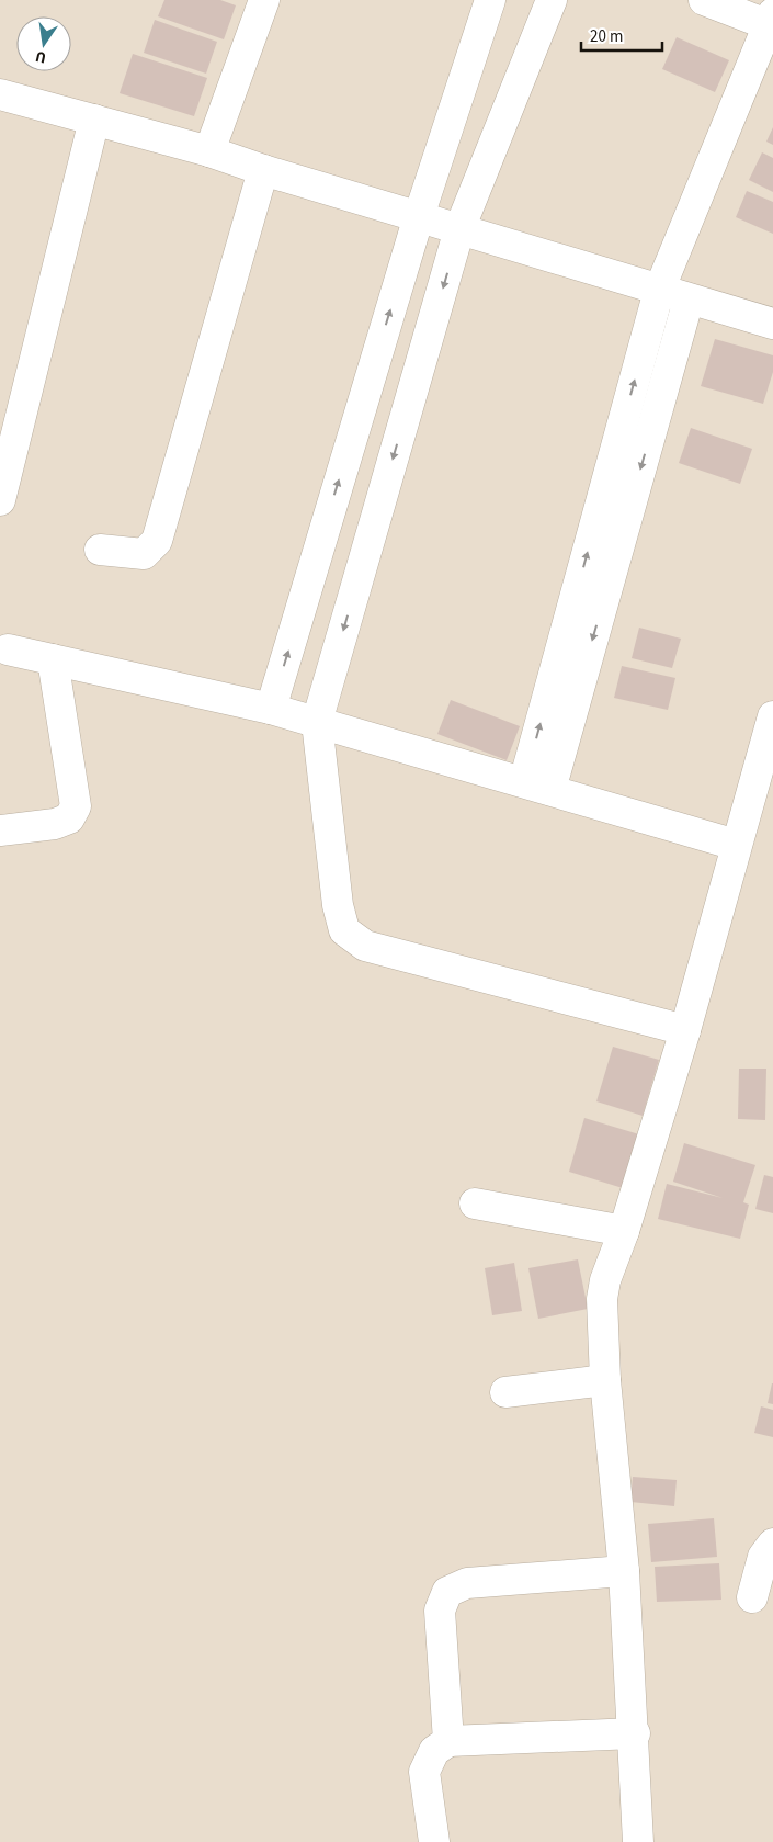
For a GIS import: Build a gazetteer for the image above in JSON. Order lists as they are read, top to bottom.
{
  "scale_bar": "20 m",
  "north": "bottom"
}
